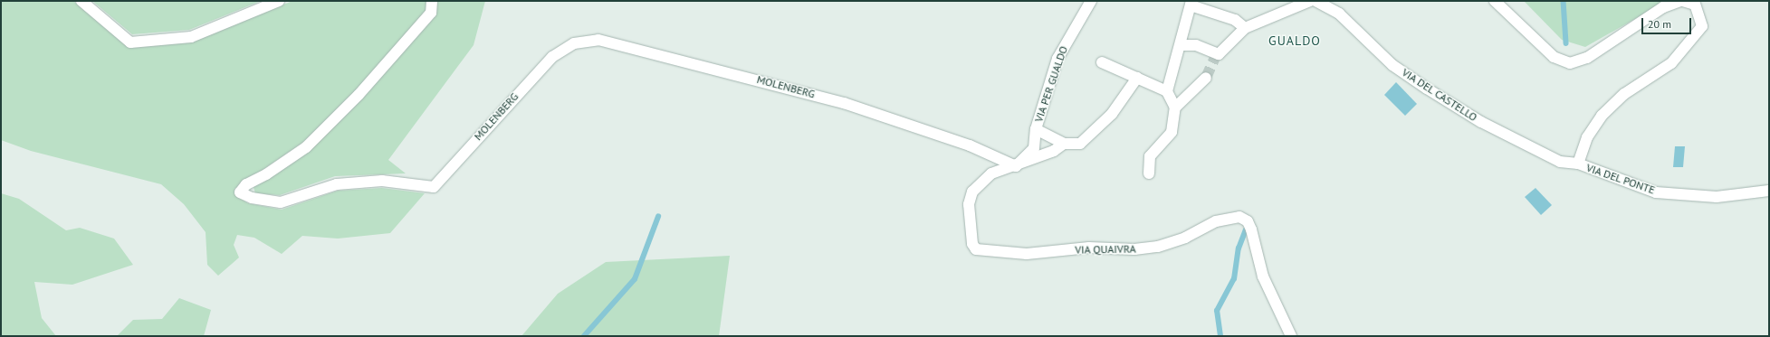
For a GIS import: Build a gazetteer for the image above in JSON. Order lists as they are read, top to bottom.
{
  "streets": {
    "street": [
      "VIA PER GUALDO",
      "MOLENBERG",
      "VIA DEL CASTELLO",
      "VIA DEL PONTE",
      "VIA QUAIVRA"
    ]
  },
  "crossings": [
    ["VIA PER GUALDO", "MOLENBERG"],
    ["VIA PER GUALDO", "VIA QUAIVRA"],
    ["MOLENBERG", "VIA QUAIVRA"],
    ["VIA DEL CASTELLO", "VIA DEL PONTE"]
  ],
  "districts": ["GUALDO"],
  "scale_bar": "20 m"
}
